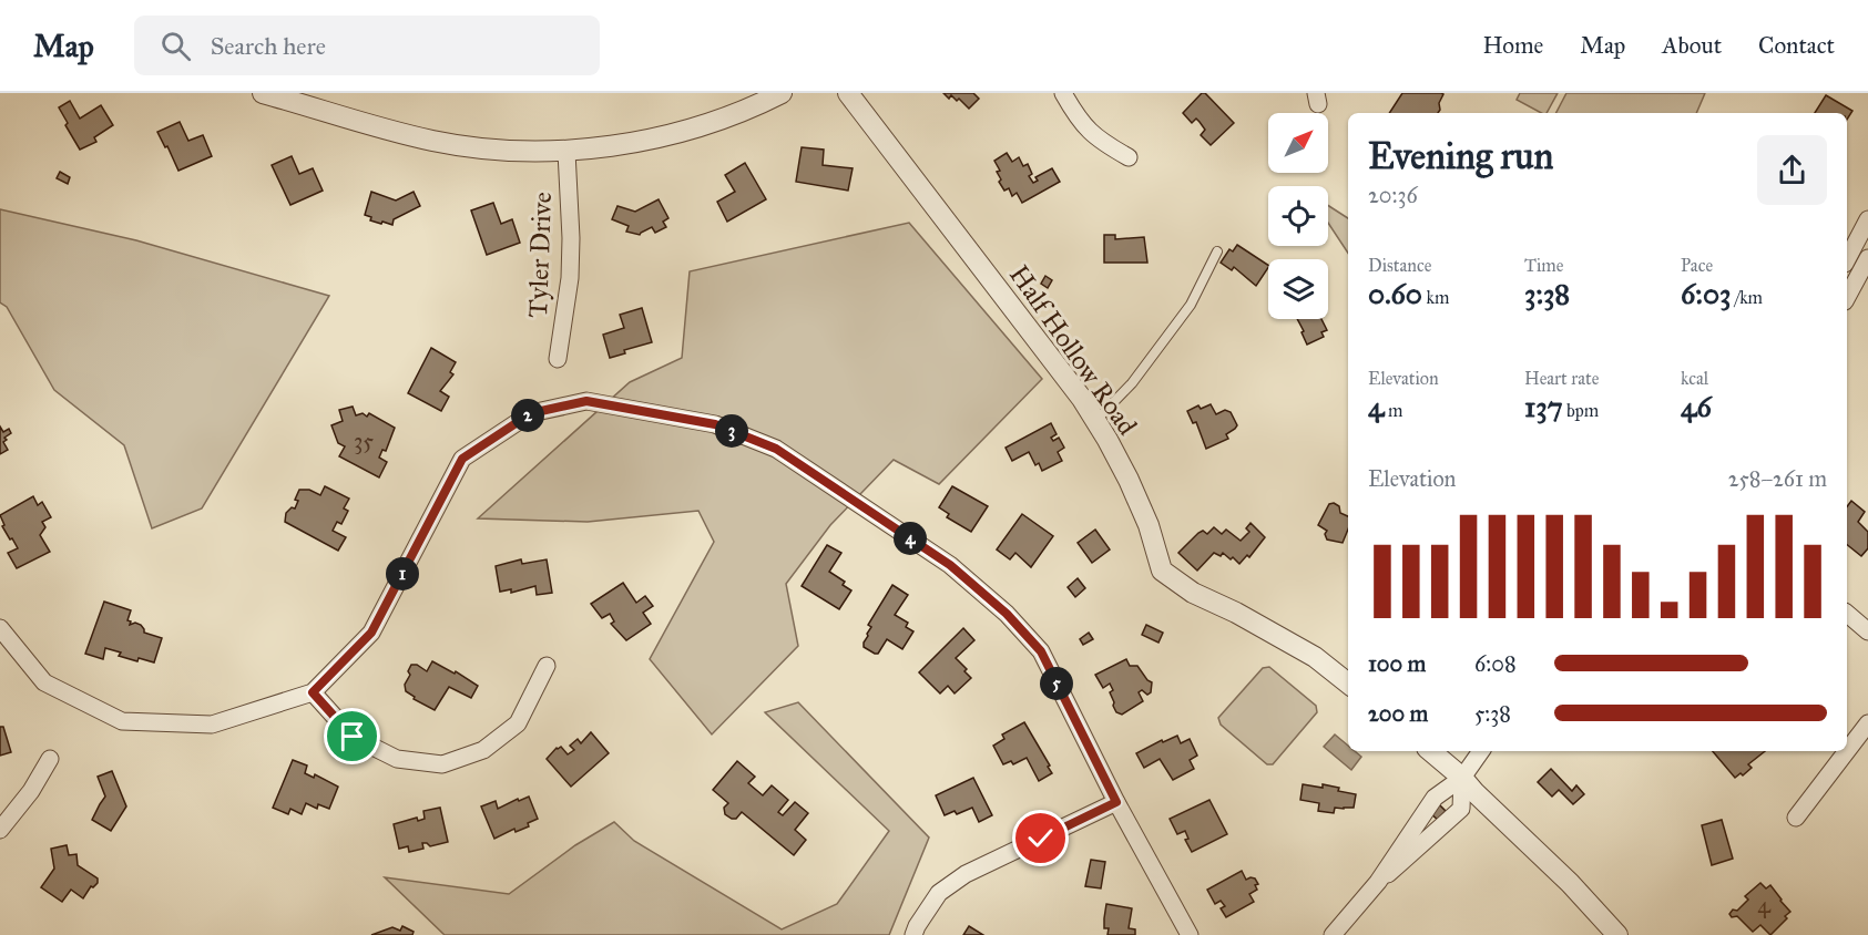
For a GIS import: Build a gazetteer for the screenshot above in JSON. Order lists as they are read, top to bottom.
{
  "streets": {
    "street": ["Tyler Drive", "Half Hollow Road"]
  },
  "house_numbers": ["35", "4"],
  "north": "top right",
  "page": {
    "header": "Map",
    "search": "Search here",
    "nav": [
      "Home",
      "Map",
      "About",
      "Contact"
    ],
    "heading": ["Evening run", "20:36"],
    "stats": [
      ["Distance", "0.60 km"],
      ["Time", "3:38"],
      ["Pace", "6:03 /km"],
      ["Elevation", "4 m"],
      ["Heart rate", "137 bpm"],
      ["kcal", "46"]
    ],
    "pins": [
      "2",
      "3",
      "4",
      "1",
      "5"
    ],
    "chart": ["Elevation", "258–261 m"],
    "list": [
      {
        "name": "100 m",
        "note": "6:08"
      },
      {
        "name": "200 m",
        "note": "5:38"
      }
    ]
  }
}
